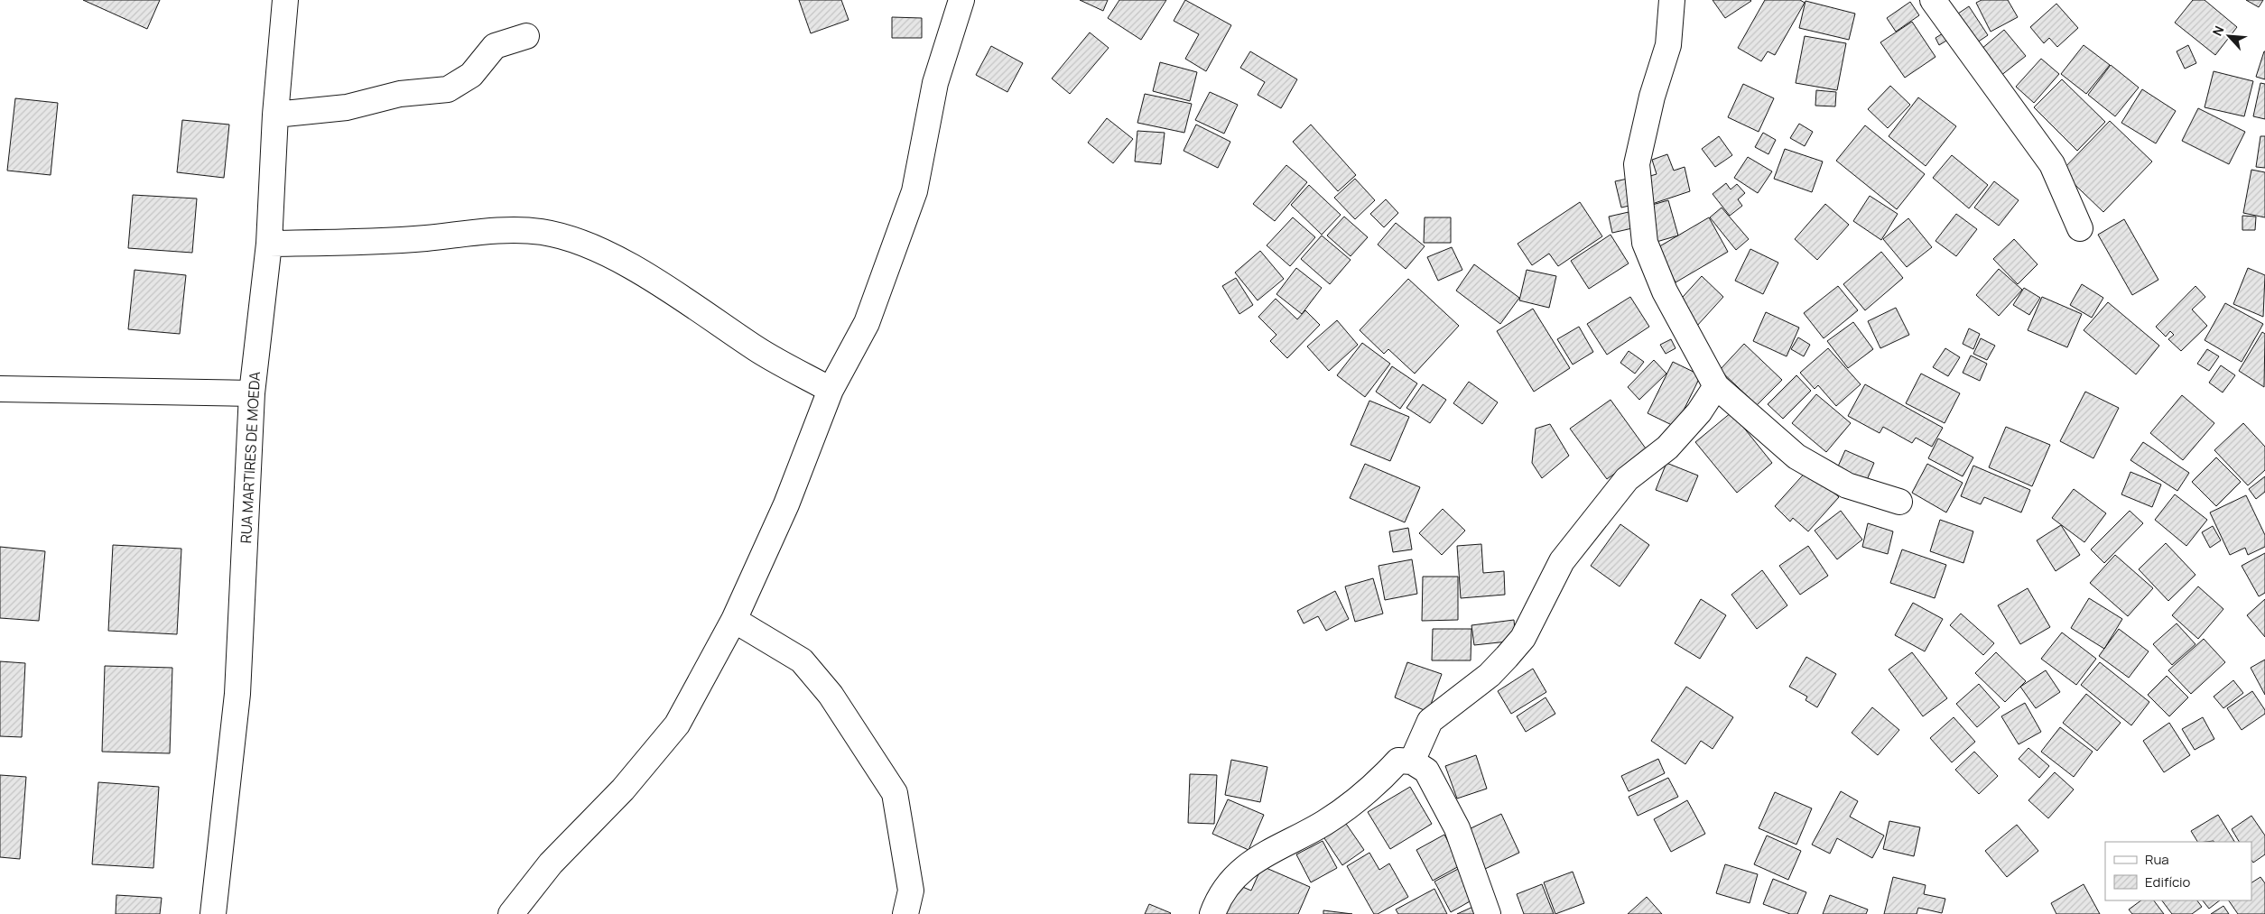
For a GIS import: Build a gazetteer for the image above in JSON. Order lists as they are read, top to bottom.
{
  "streets": {
    "street": ["RUA MARTIRES DE MOEDA"]
  },
  "legend": ["Rua", "Edifício"],
  "north": "top left"
}
